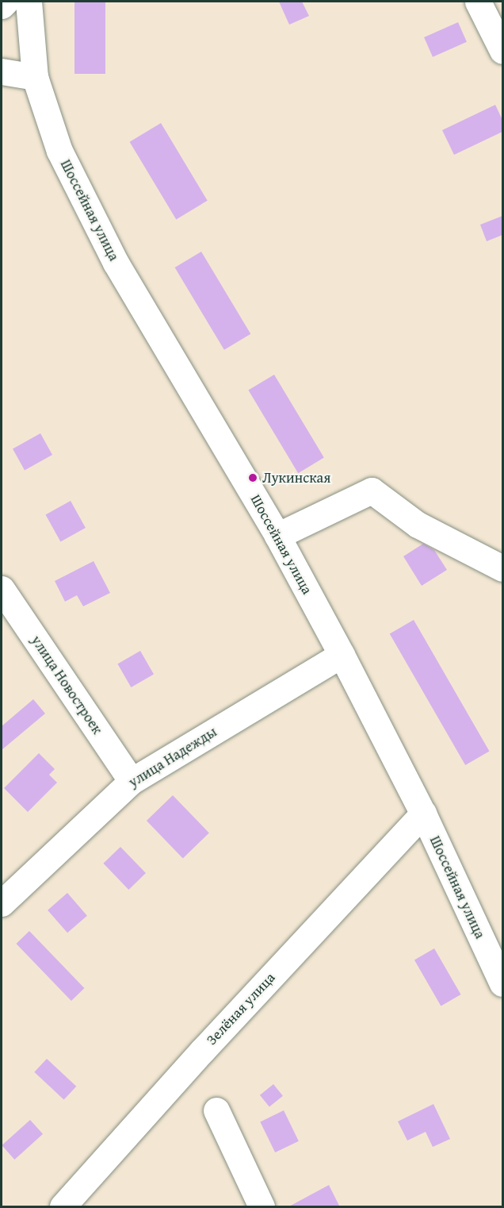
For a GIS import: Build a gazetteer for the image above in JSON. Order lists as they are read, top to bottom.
{
  "streets": {
    "street": [
      "Шоссейная улица",
      "улица Новостроек",
      "улица Надежды",
      "Зелёная улица"
    ]
  },
  "crossings": [
    ["Шоссейная улица", "улица Надежды"],
    ["Шоссейная улица", "Зелёная улица"],
    ["улица Новостроек", "улица Надежды"]
  ],
  "places": ["Лукинская"]
}
